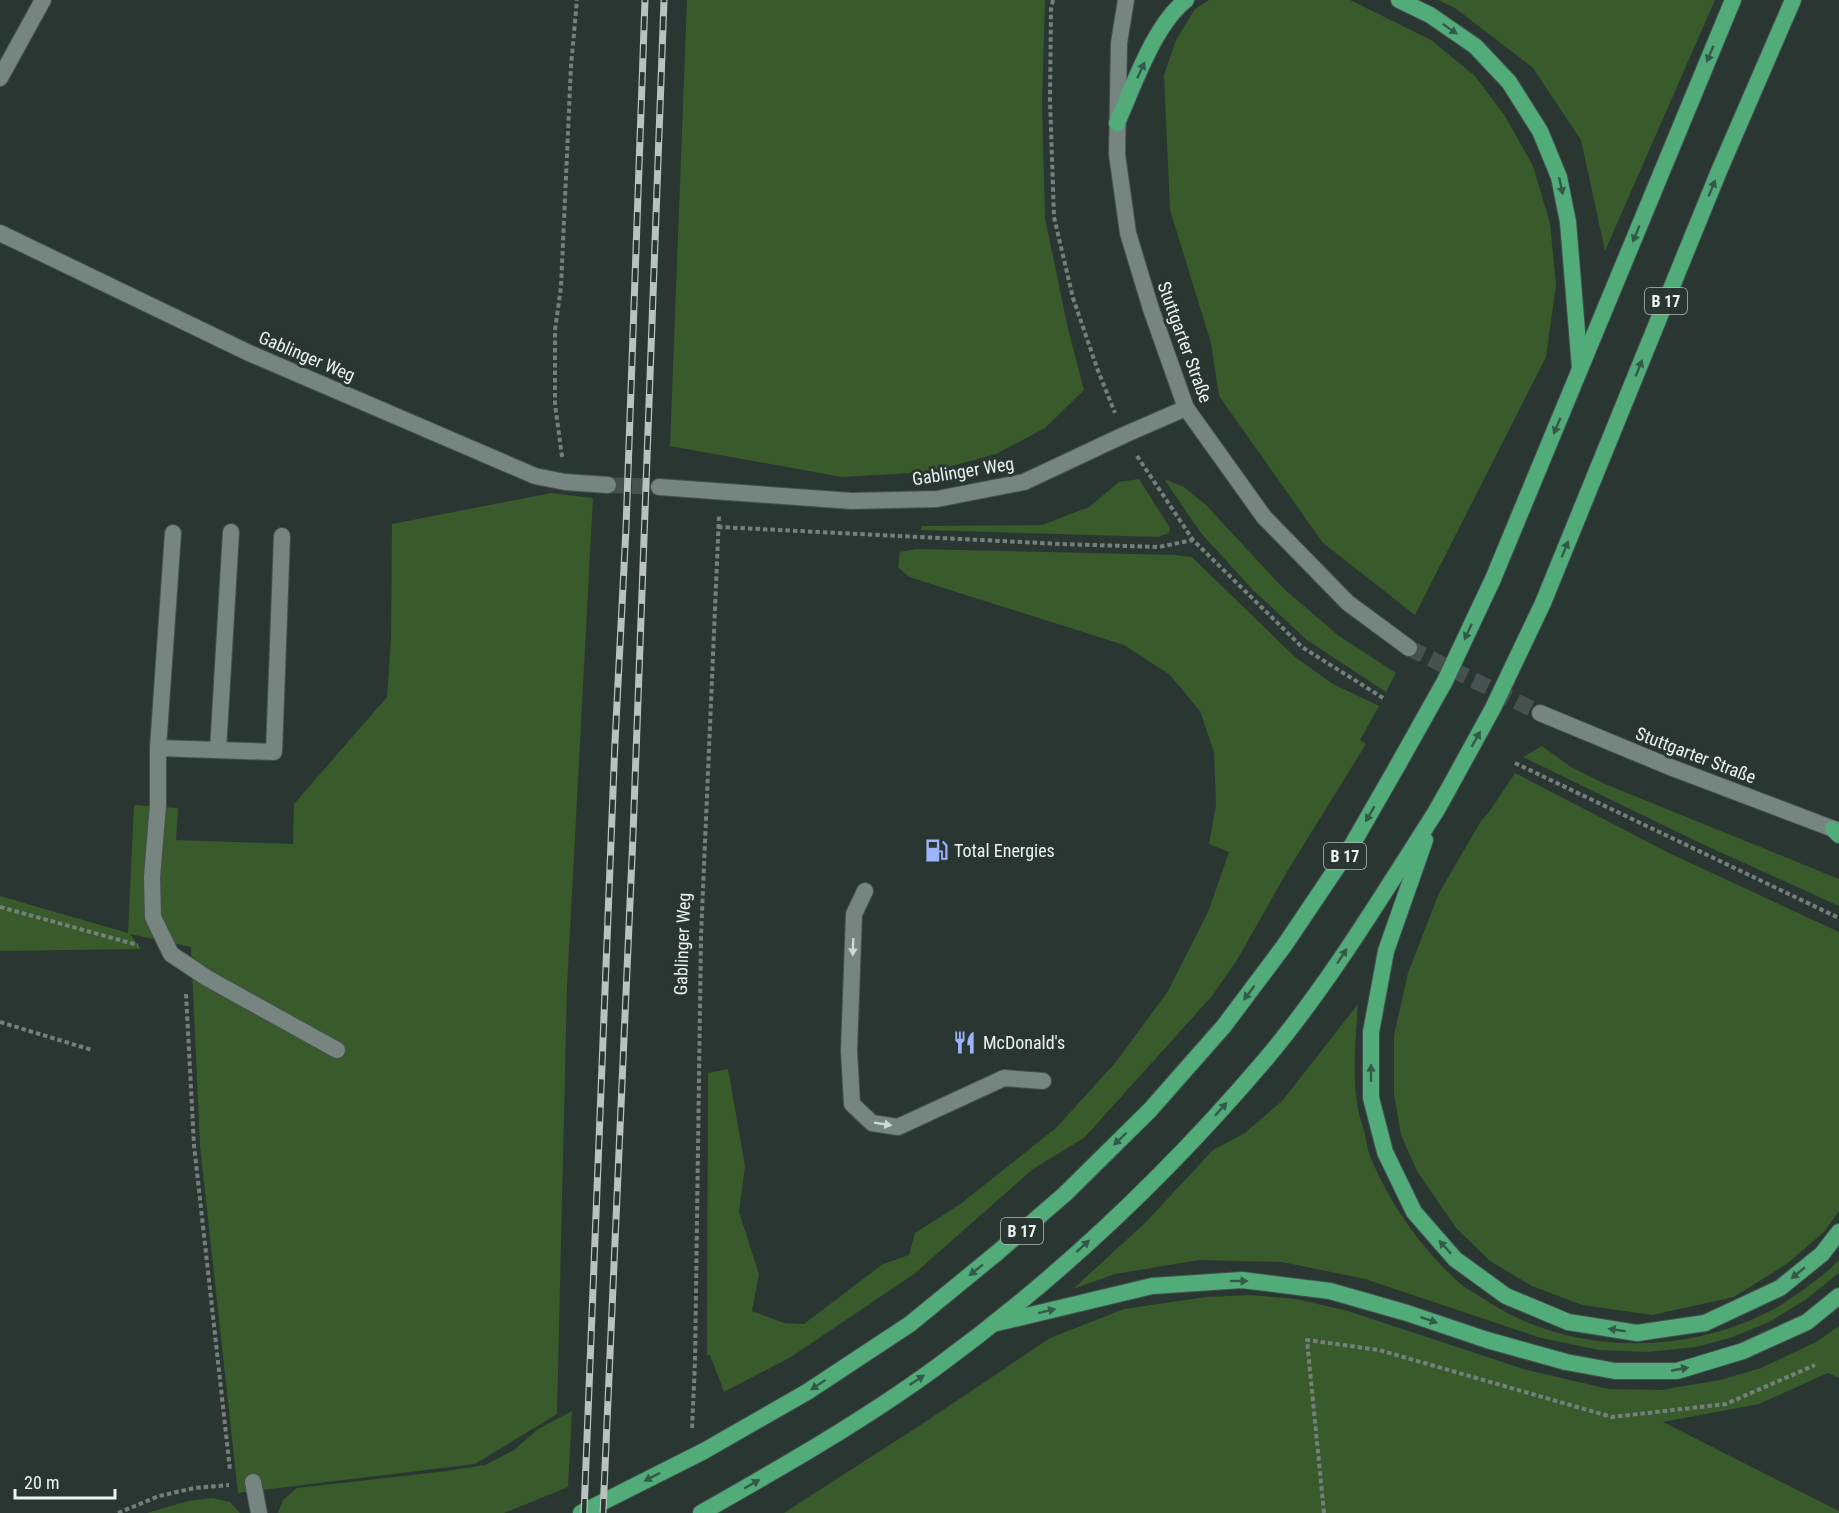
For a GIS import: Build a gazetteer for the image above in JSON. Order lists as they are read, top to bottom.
{
  "streets": {
    "highway": ["B 17"],
    "street": ["Stuttgarter Straße", "Gablinger Weg"]
  },
  "crossings": [
    ["Stuttgarter Straße", "Gablinger Weg"]
  ],
  "places": {
    "fuel station": ["Total Energies"],
    "restaurant": ["McDonald's"]
  },
  "scale_bar": "20 m"
}
